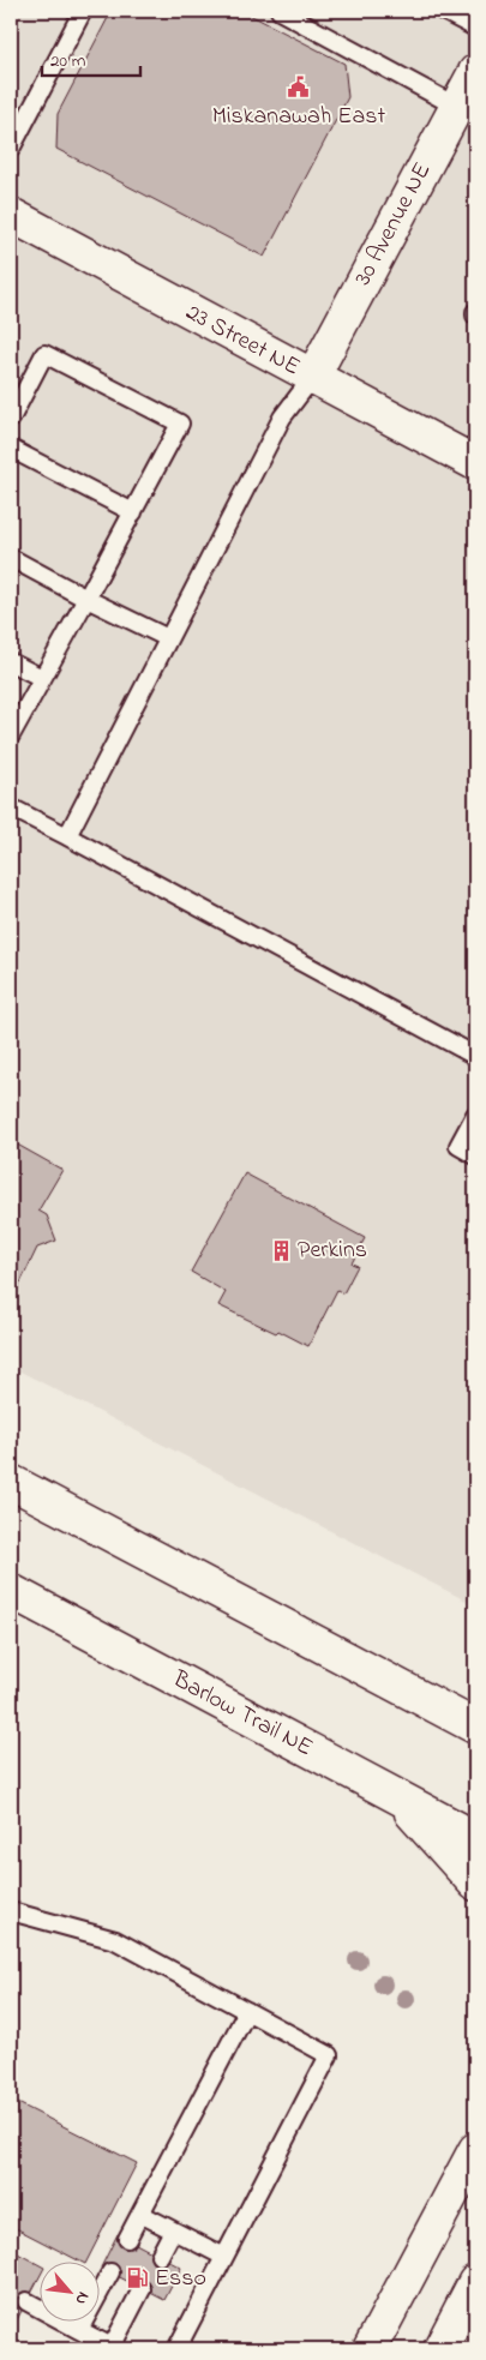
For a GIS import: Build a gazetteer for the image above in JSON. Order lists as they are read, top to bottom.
{
  "streets": {
    "main road": ["30 Avenue NE", "23 Street NE", "Barlow Trail NE"]
  },
  "crossings": [
    ["30 Avenue NE", "23 Street NE"]
  ],
  "places": {
    "public building": ["Miskanawah East"],
    "building": ["Perkins"],
    "fuel station": ["Esso"]
  },
  "scale_bar": "20 m",
  "north": "bottom right"
}
